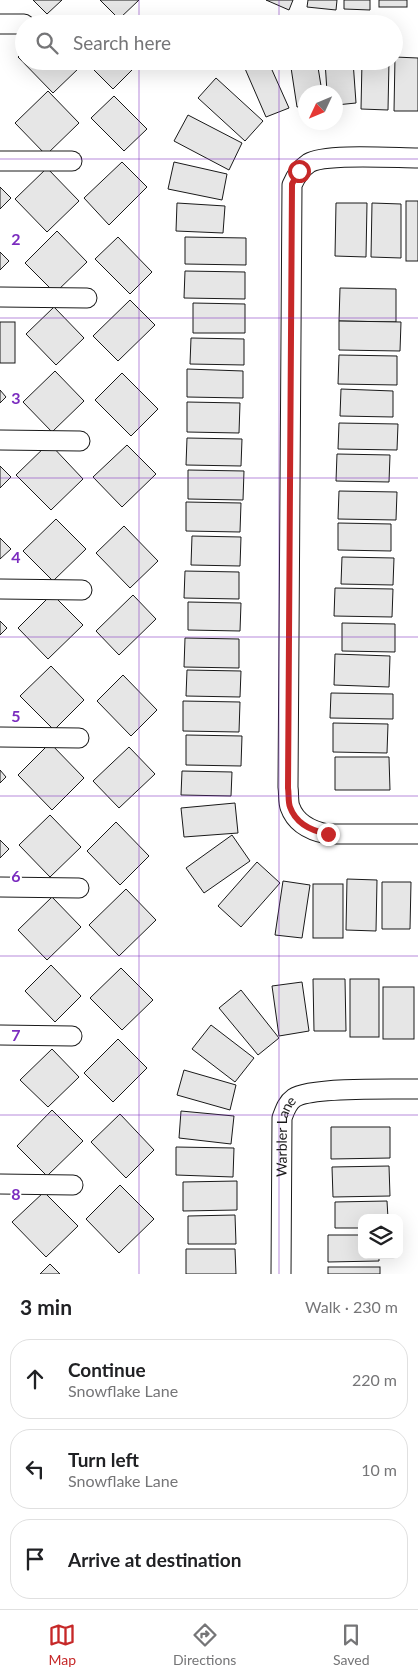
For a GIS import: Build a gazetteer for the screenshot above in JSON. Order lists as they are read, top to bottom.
{
  "streets": {
    "street": ["Warbler Lane"]
  },
  "north": "bottom left",
  "page": {
    "search": "Search here",
    "heading": ["3 min", "Walk · 230 m"],
    "list": [
      ["Continue", "Snowflake Lane", "220 m"],
      ["Turn left", "Snowflake Lane", "10 m"],
      "Arrive at destination"
    ],
    "nav": ["Map", "Directions", "Saved"]
  },
  "grid": {
    "rows": [
      "2",
      "3",
      "4",
      "5",
      "6",
      "7",
      "8"
    ]
  }
}
